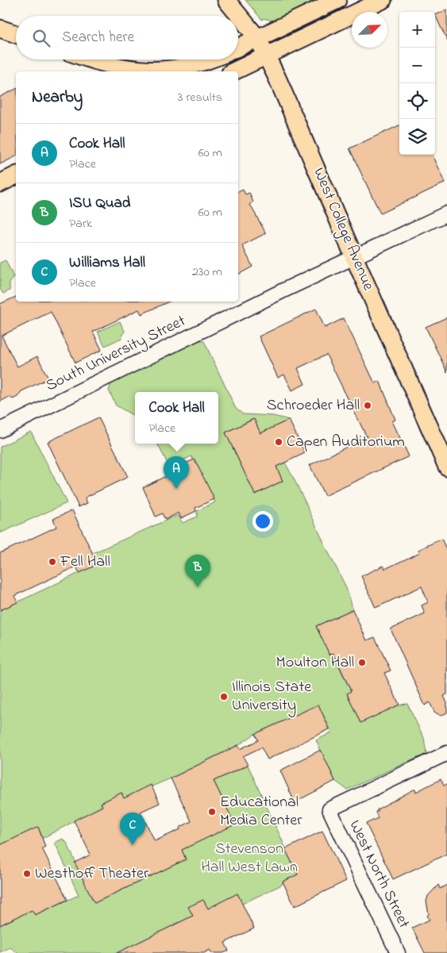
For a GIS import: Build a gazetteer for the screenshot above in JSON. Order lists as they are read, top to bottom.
{
  "streets": {
    "main road": ["West College Avenue"],
    "street": ["South University Street", "West North Street"]
  },
  "crossings": [
    ["West College Avenue", "South University Street"]
  ],
  "parks": ["Stevenson Hall West Lawn"],
  "places": [
    "Schroeder Hall",
    "Capen Auditorium",
    "Fell Hall",
    "Moulton Hall",
    "Illinois State University",
    "Educational Media Center",
    "Westhoff Theater"
  ],
  "north": "top right",
  "page": {
    "map_buttons": ["+", "−"],
    "search": "Search here",
    "heading": ["Nearby", "3 results"],
    "list": [
      {
        "mark": "A",
        "name": "Cook Hall",
        "note": "Place",
        "value": "60 m"
      },
      {
        "mark": "B",
        "name": "ISU Quad",
        "note": "Park",
        "value": "60 m"
      },
      {
        "mark": "C",
        "name": "Williams Hall",
        "note": "Place",
        "value": "230 m"
      }
    ],
    "popup": ["Cook Hall", "Place"],
    "pins": ["A", "B", "C"]
  }
}
